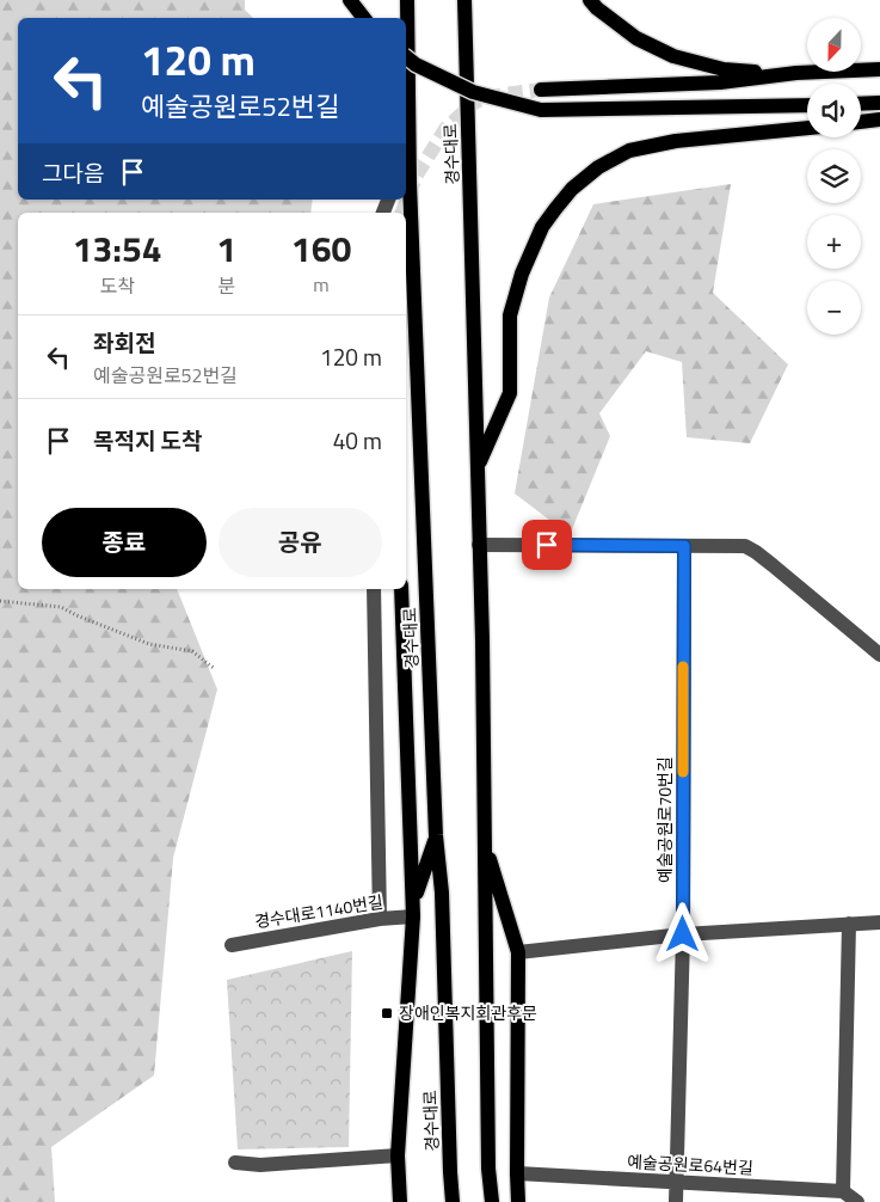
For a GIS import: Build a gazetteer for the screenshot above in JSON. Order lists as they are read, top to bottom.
{
  "streets": {
    "main road": ["경수대로"],
    "street": ["예술공원로70번길", "경수대로1140번길", "예술공원로64번길"]
  },
  "crossings": [
    ["예술공원로70번길", "예술공원로64번길"]
  ],
  "places": {
    "transit": ["장애인복지회관후문"]
  },
  "north": "bottom",
  "page": {
    "map_buttons": ["+", "−"],
    "turn": ["120 m", "예술공원로52번길"],
    "then": "그다음",
    "eta": [
      "13:54",
      "도착",
      "1",
      "분",
      "160",
      "m"
    ],
    "list": [
      {
        "name": "좌회전",
        "note": "예술공원로52번길",
        "value": "120 m"
      },
      {
        "name": "목적지 도착",
        "value": "40 m"
      }
    ],
    "buttons": ["종료", "공유"]
  }
}
